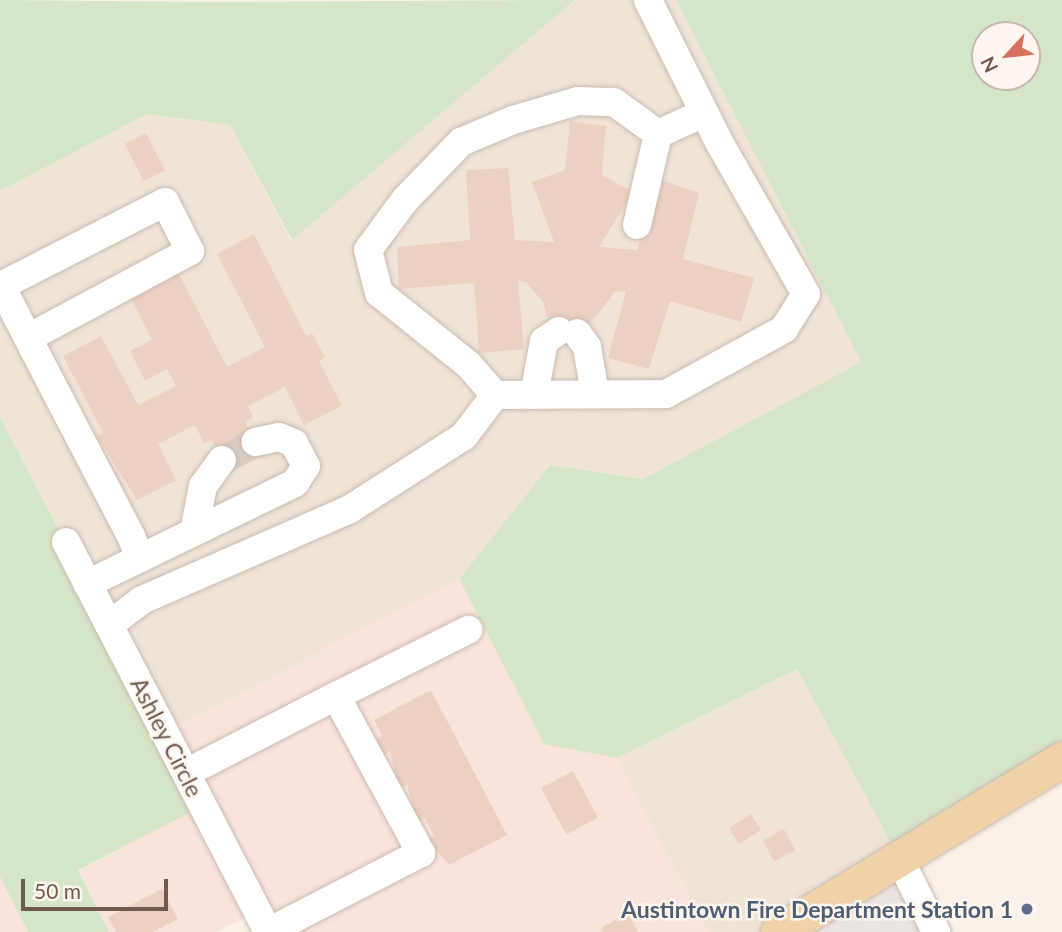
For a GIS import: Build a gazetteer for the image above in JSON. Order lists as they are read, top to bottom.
{
  "streets": {
    "street": ["Ashley Circle"]
  },
  "places": ["Austintown Fire Department Station 1"],
  "scale_bar": "50 m",
  "north": "bottom left"
}
